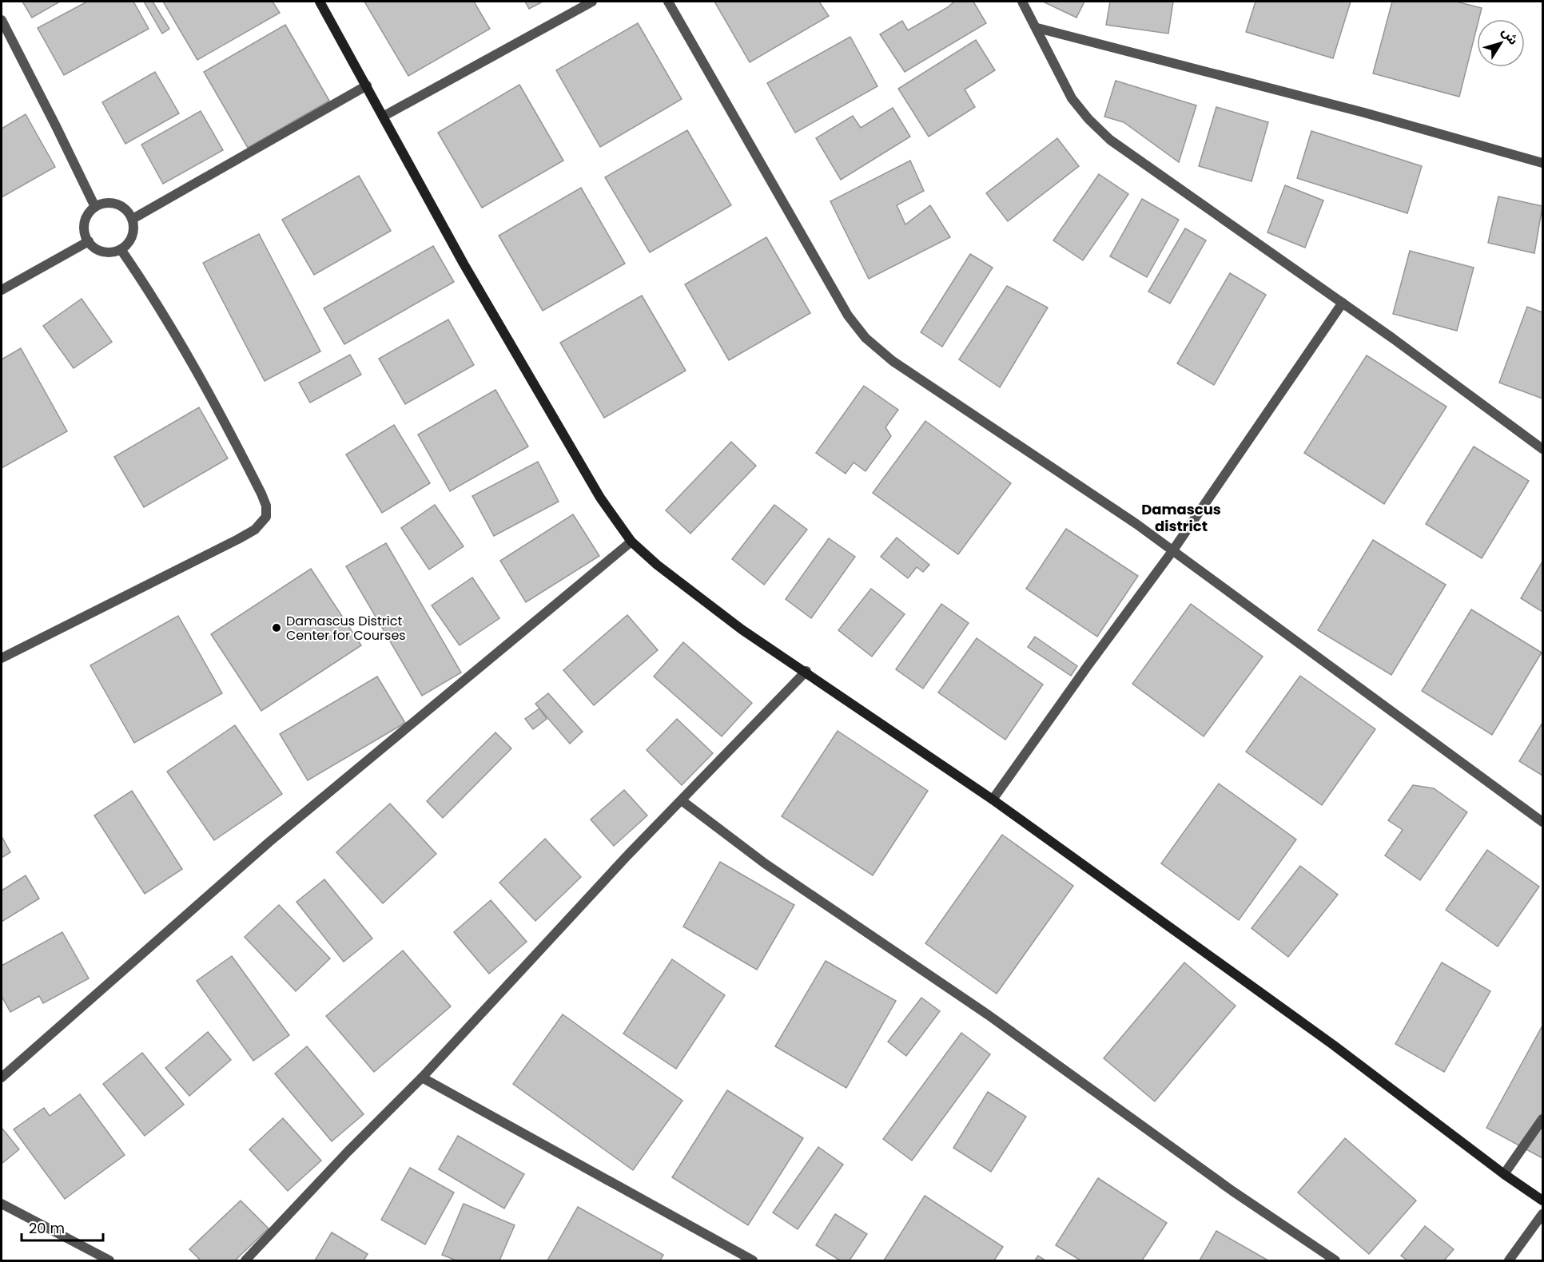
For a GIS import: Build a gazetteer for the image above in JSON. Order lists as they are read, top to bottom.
{
  "districts": ["Damascus district"],
  "places": ["Damascus District Center for Courses"],
  "scale_bar": "20 m",
  "north": "top right"
}
